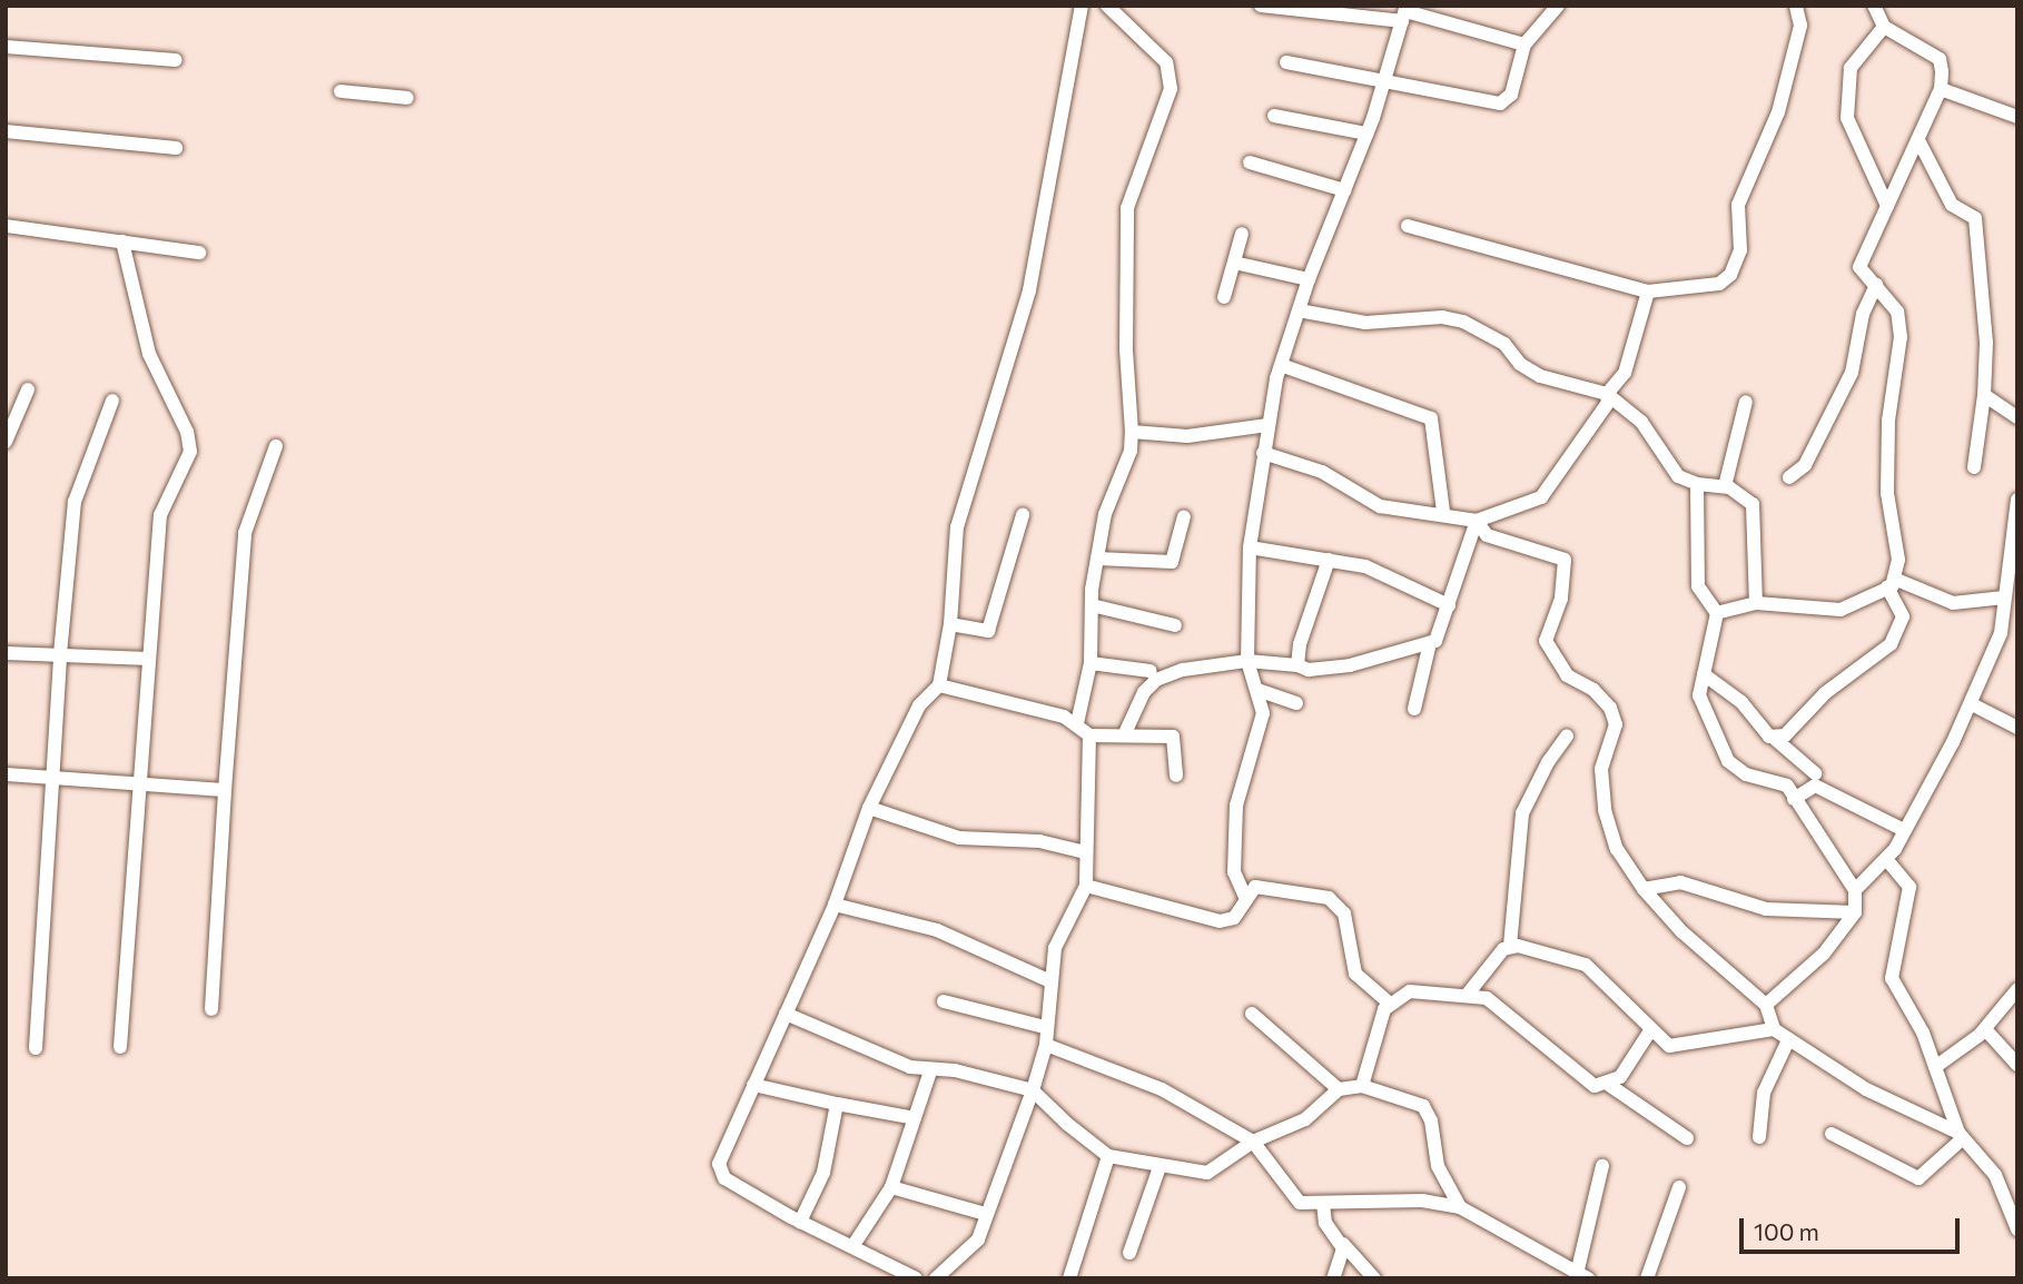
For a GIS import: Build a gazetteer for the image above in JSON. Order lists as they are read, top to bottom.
{
  "scale_bar": "100 m"
}
